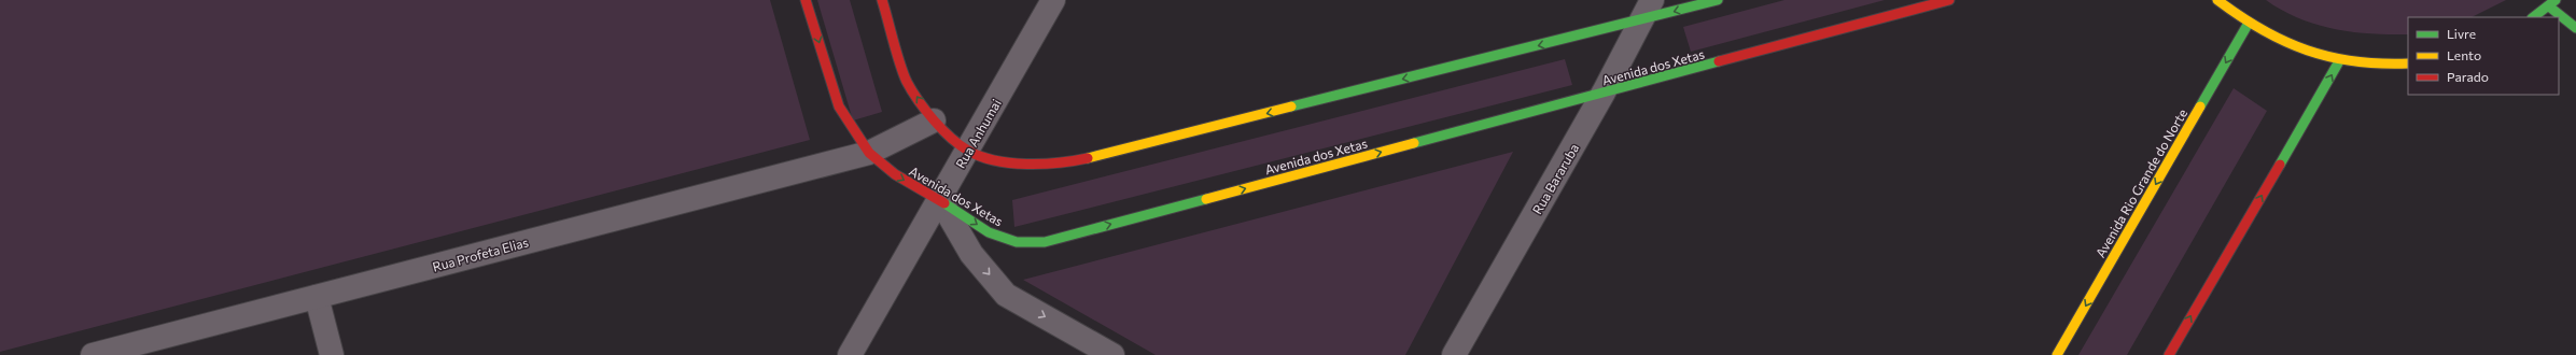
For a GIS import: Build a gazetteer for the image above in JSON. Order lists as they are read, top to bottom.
{
  "streets": {
    "street": [
      "Avenida dos Xetas",
      "Rua Anhumai",
      "Rua Bararuba",
      "Avenida Rio Grande do Norte",
      "Rua Profeta Elias"
    ]
  },
  "crossings": [
    ["Avenida dos Xetas", "Rua Anhumai"],
    ["Avenida dos Xetas", "Rua Bararuba"],
    ["Avenida dos Xetas", "Rua Profeta Elias"]
  ],
  "one_way": ["Avenida Rio Grande do Norte"],
  "legend": ["Livre", "Lento", "Parado"]
}
